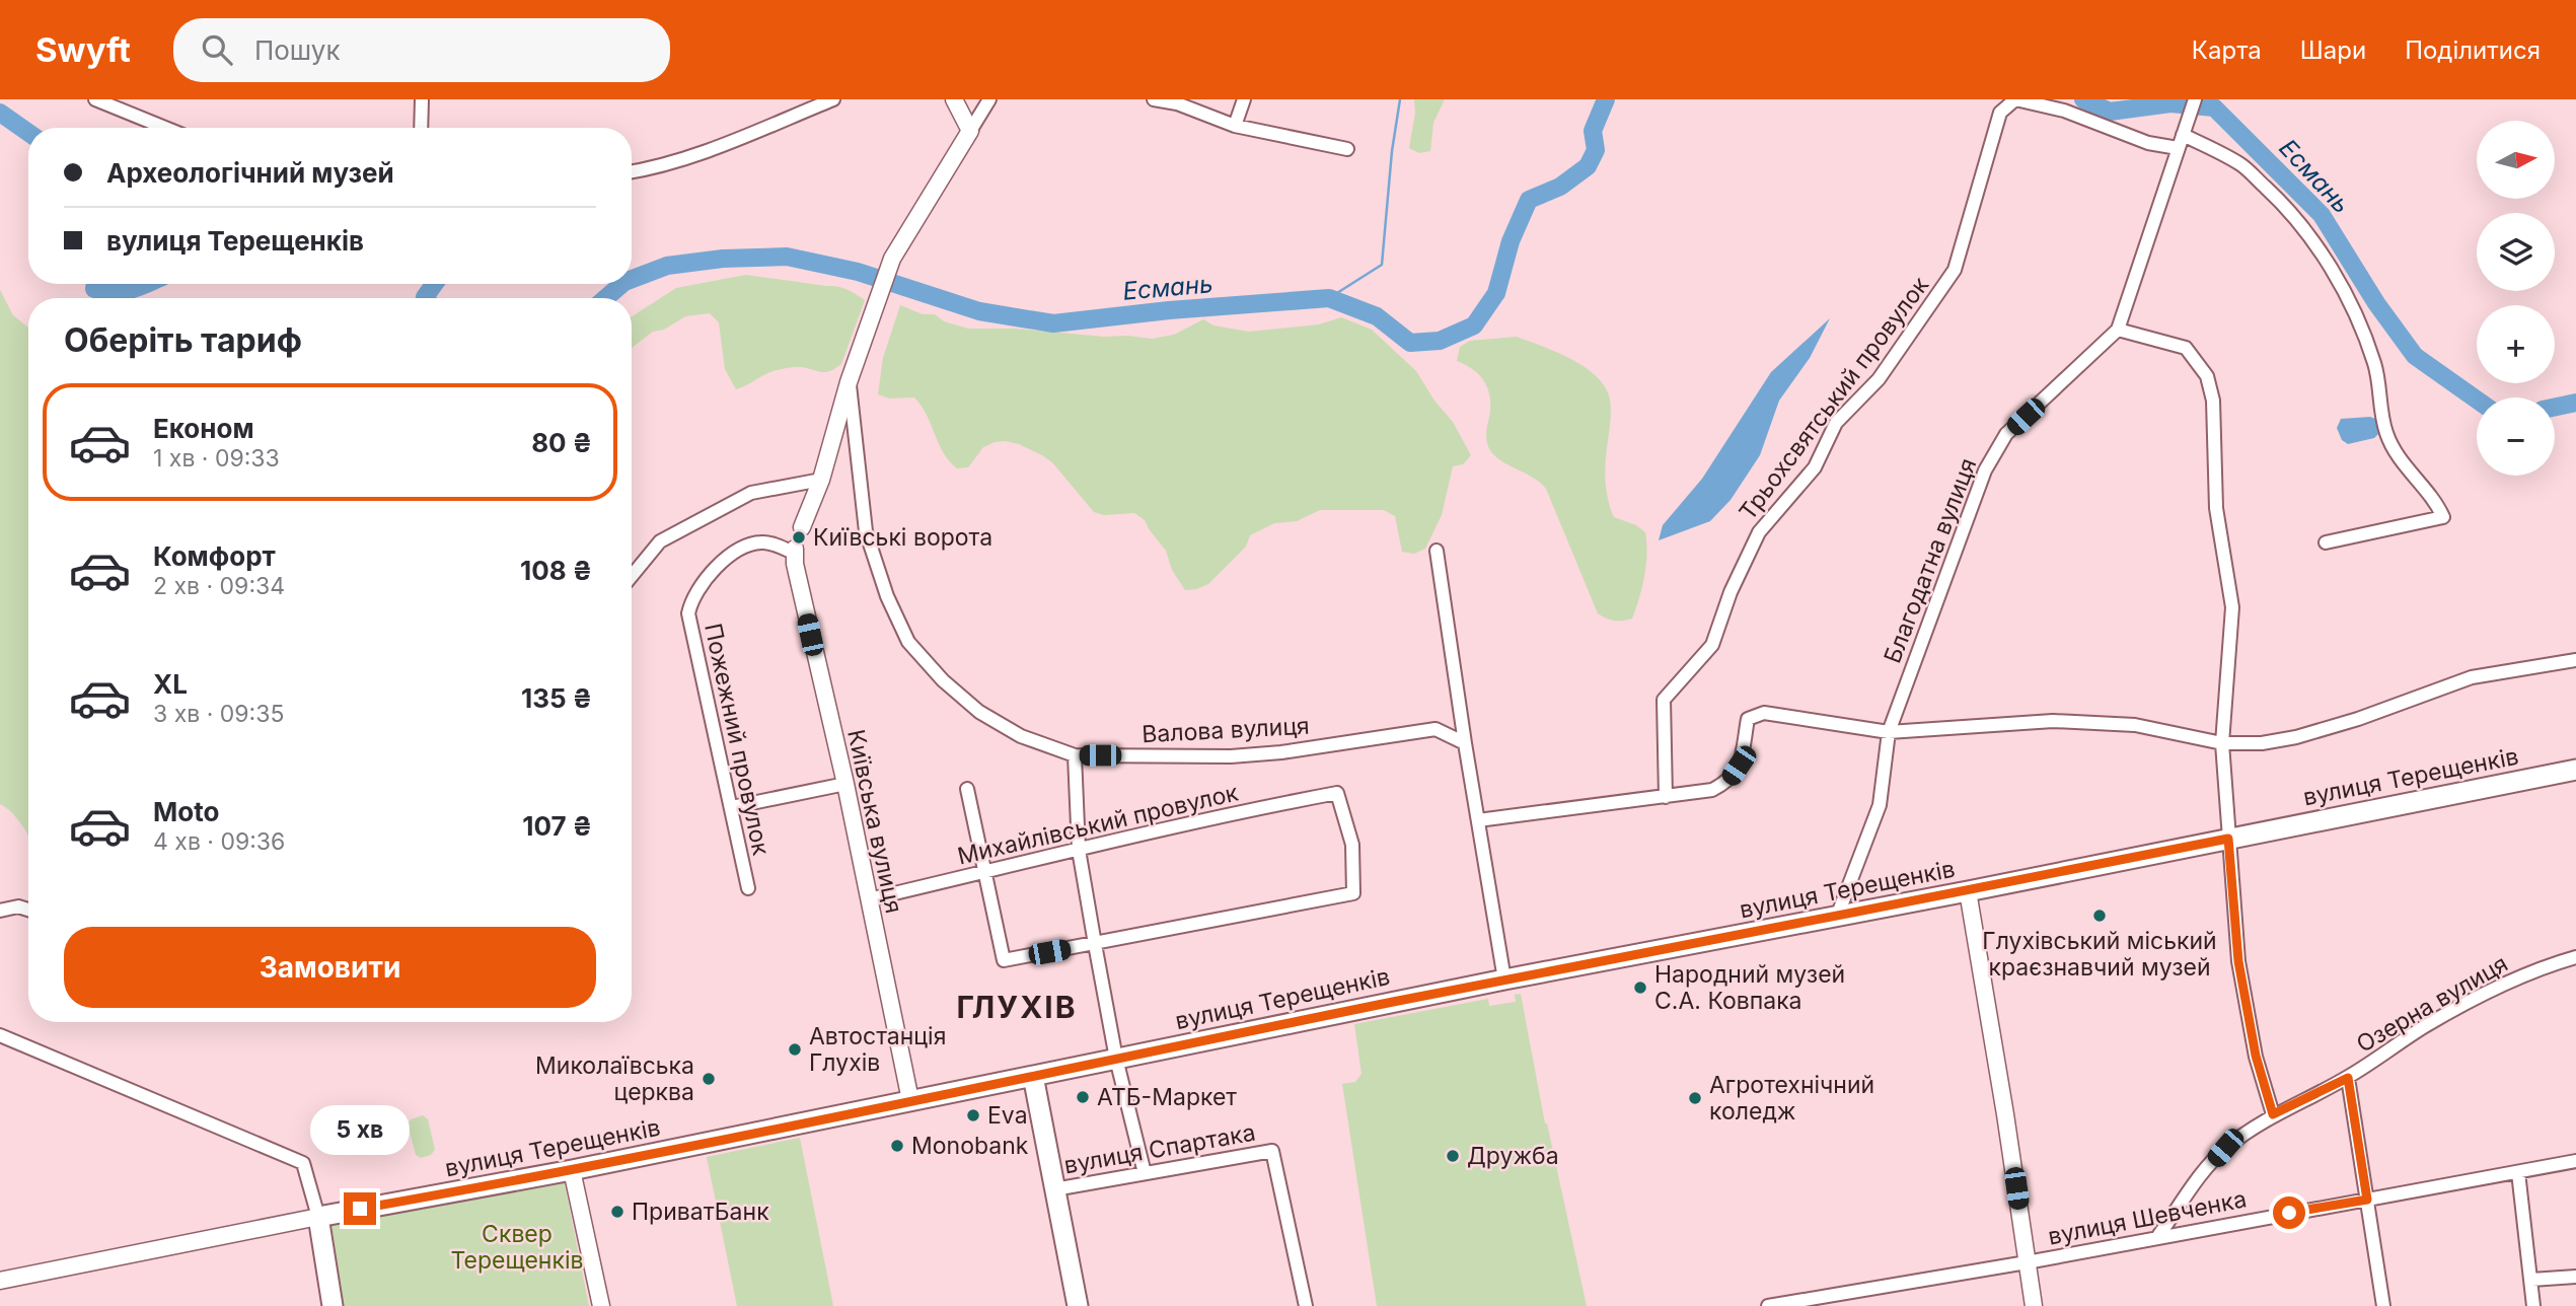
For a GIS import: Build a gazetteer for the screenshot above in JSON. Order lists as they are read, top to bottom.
{
  "streets": {
    "main road": ["вулиця Терещенків"],
    "street": [
      "Трьохсвятський провулок",
      "Благодатна вулиця",
      "Валова вулиця",
      "Пожежний провулок",
      "Київська вулиця",
      "Михайлівський провулок",
      "Озерна вулиця",
      "вулиця Спартака",
      "вулиця Шевченка"
    ]
  },
  "crossings": [
    ["Трьохсвятський провулок", "Благодатна вулиця"],
    ["Благодатна вулиця", "вулиця Терещенків"],
    ["Пожежний провулок", "Київська вулиця"],
    ["вулиця Терещенків", "Київська вулиця"],
    ["Київська вулиця", "Михайлівський провулок"],
    ["Озерна вулиця", "вулиця Шевченка"]
  ],
  "districts": ["ГЛУХІВ"],
  "water": ["Есмань"],
  "parks": ["Сквер Терещенків"],
  "places": [
    "Київські ворота",
    "Глухівський міський краєзнавчий музей",
    "Народний музей С.А. Ковпака",
    "Автостанція Глухів",
    "Миколаївська церква",
    "АТБ-Маркет",
    "Агротехнічний коледж",
    "Eva",
    "Monobank",
    "Дружба",
    "ПриватБанк"
  ],
  "north": "right",
  "page": {
    "header": "Swyft",
    "search": "Пошук",
    "nav": ["Карта", "Шари", "Поділитися"],
    "map_buttons": ["+", "−"],
    "banner": ["Археологічний музей", "вулиця Терещенків"],
    "heading": "Оберіть тариф",
    "list": [
      {
        "name": "Економ",
        "note": "1 хв · 09:33",
        "value": "80 ₴"
      },
      {
        "name": "Комфорт",
        "note": "2 хв · 09:34",
        "value": "108 ₴"
      },
      {
        "name": "XL",
        "note": "3 хв · 09:35",
        "value": "135 ₴"
      },
      {
        "name": "Moto",
        "note": "4 хв · 09:36",
        "value": "107 ₴"
      }
    ],
    "buttons": "Замовити",
    "bubble": "5 хв"
  }
}
